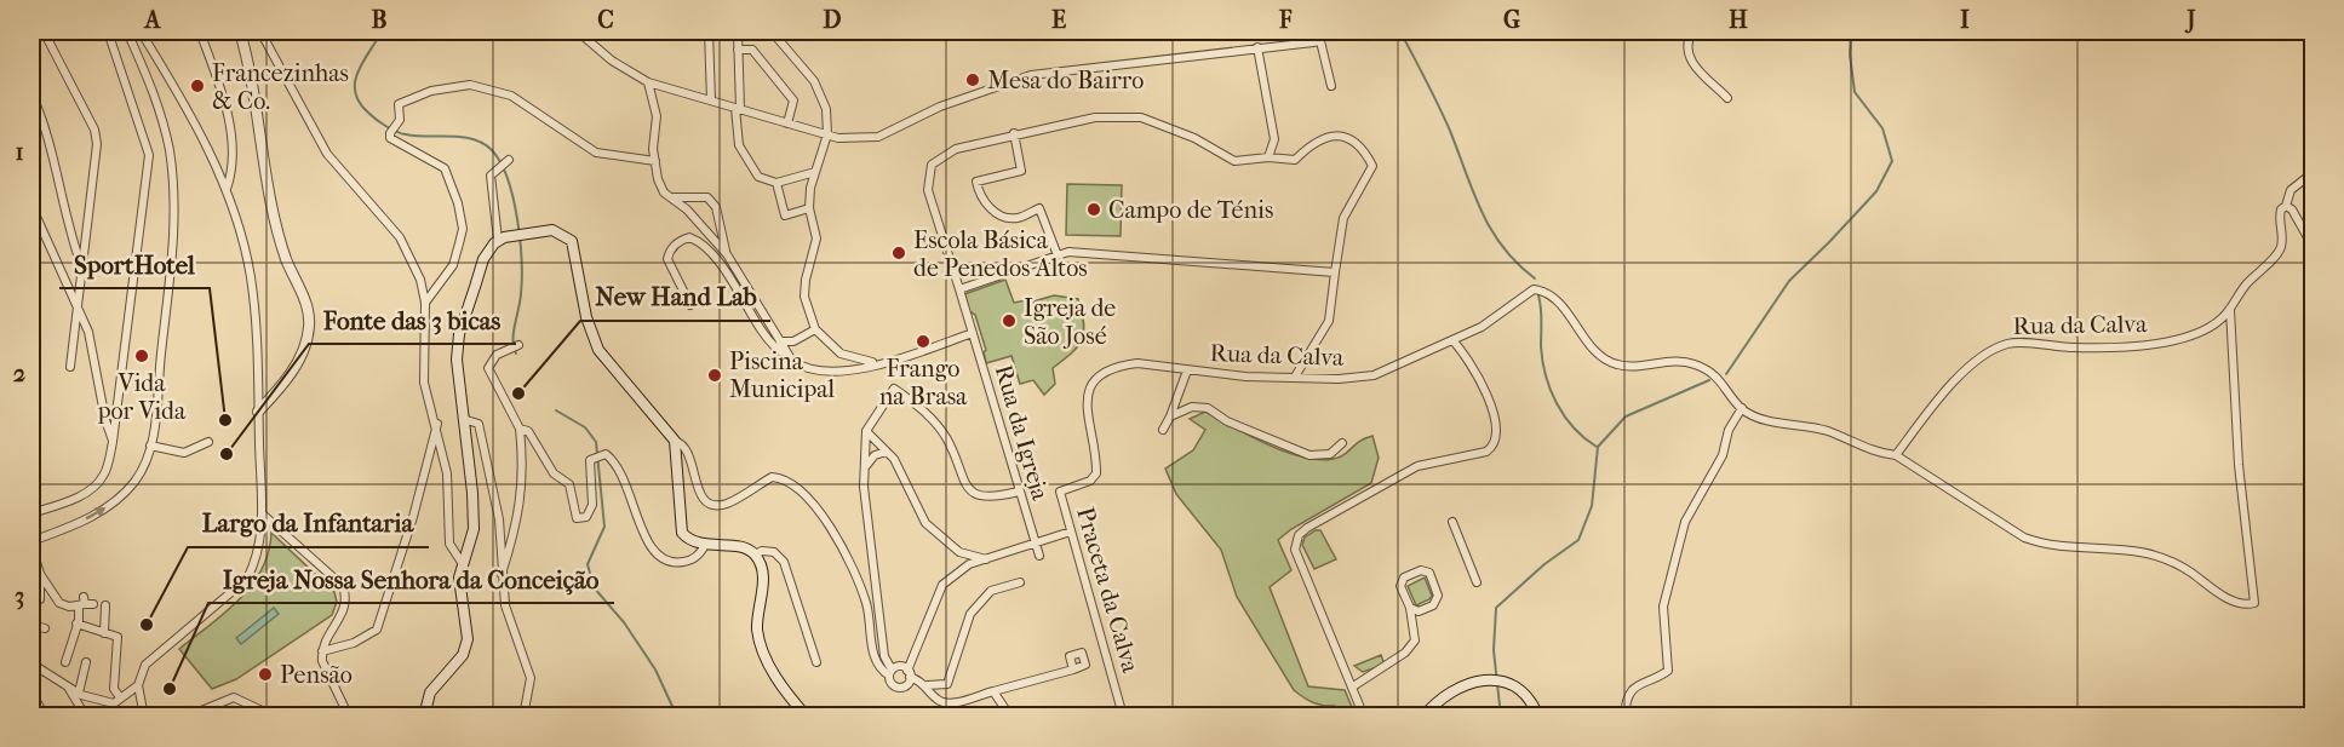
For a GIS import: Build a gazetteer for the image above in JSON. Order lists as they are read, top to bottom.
{
  "streets": {
    "street": ["Rua da Calva", "Rua da Igreja", "Praceta da Calva"]
  },
  "crossings": [
    ["Rua da Calva", "Praceta da Calva"]
  ],
  "places": [
    "Mesa do Bairro",
    "Francezinhas & Co.",
    "Campo de Ténis",
    "Escola Básica de Penedos Altos",
    "Igreja de São José",
    "Frango na Brasa",
    "Vida por Vida",
    "Piscina Municipal",
    "New Hand Lab",
    "SportHotel",
    "Fonte das 3 bicas",
    "Largo da Infantaria",
    "Pensão",
    "Igreja Nossa Senhora da Conceição"
  ],
  "grid": {
    "columns": [
      "A",
      "B",
      "C",
      "D",
      "E",
      "F",
      "G",
      "H",
      "I",
      "J"
    ],
    "rows": ["1", "2", "3"]
  }
}
